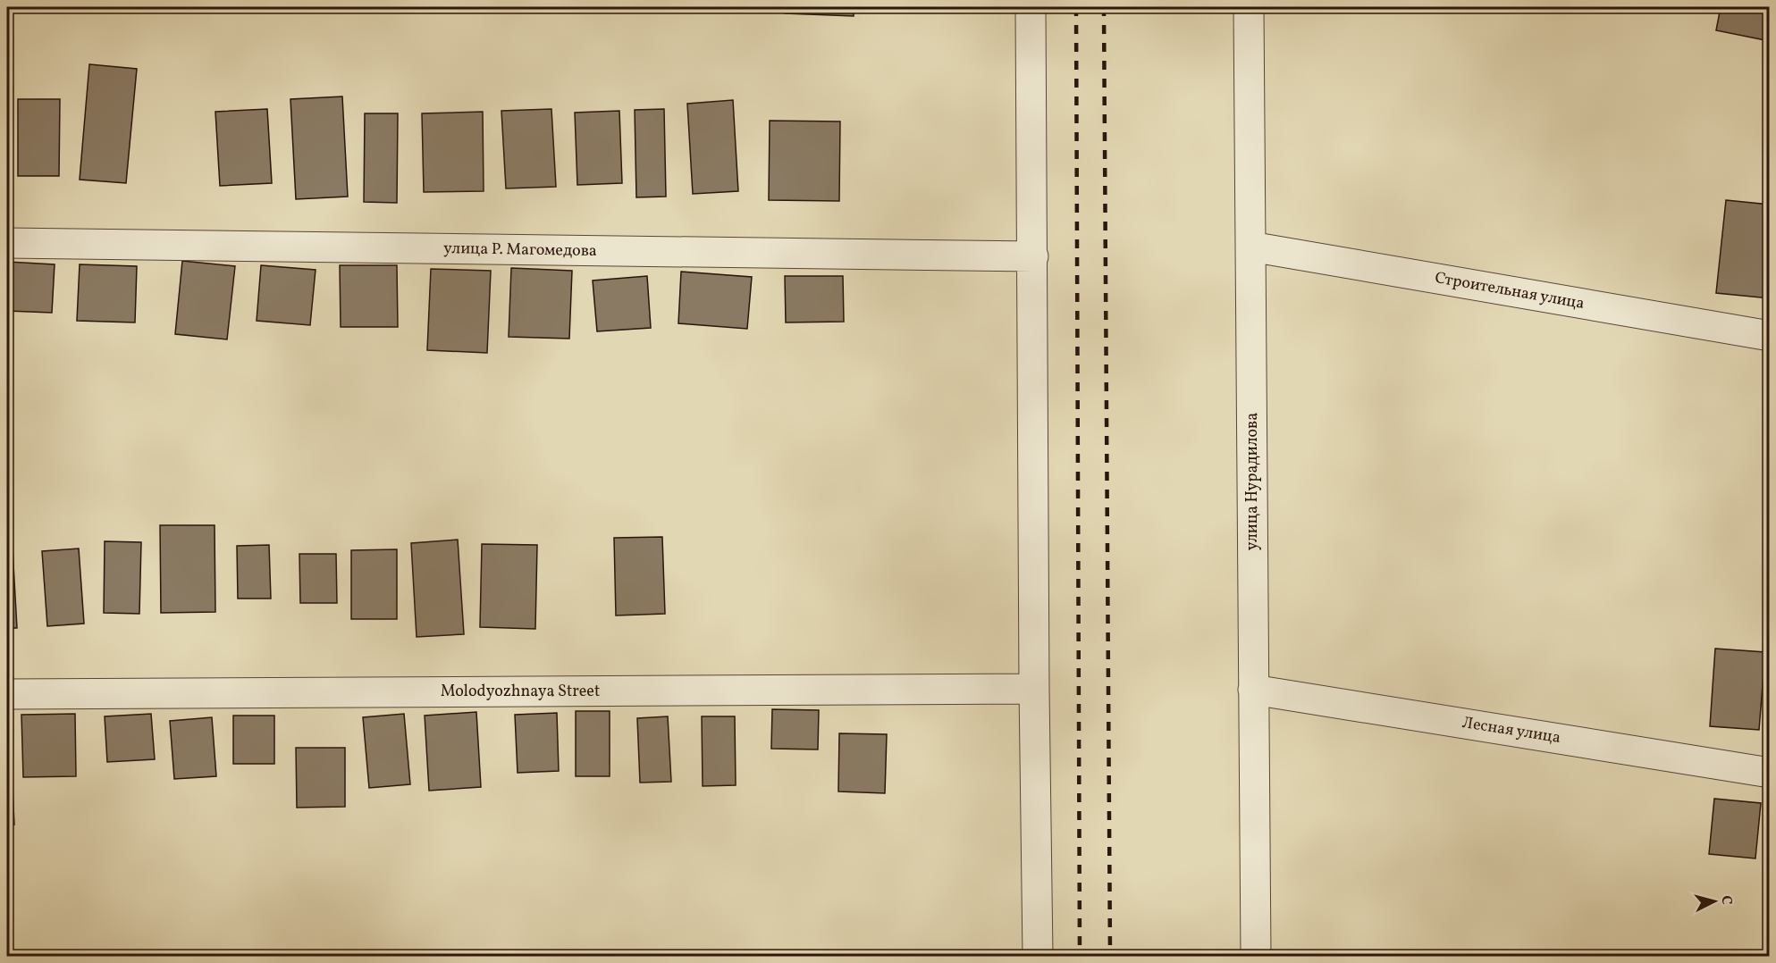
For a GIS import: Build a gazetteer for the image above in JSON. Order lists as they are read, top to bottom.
{
  "streets": {
    "street": [
      "улица Р. Магомедова",
      "Строительная улица",
      "улица Нурадилова",
      "Molodyozhnaya Street",
      "Лесная улица"
    ]
  },
  "crossings": [
    ["Строительная улица", "улица Нурадилова"],
    ["улица Нурадилова", "Лесная улица"]
  ],
  "north": "right"
}
